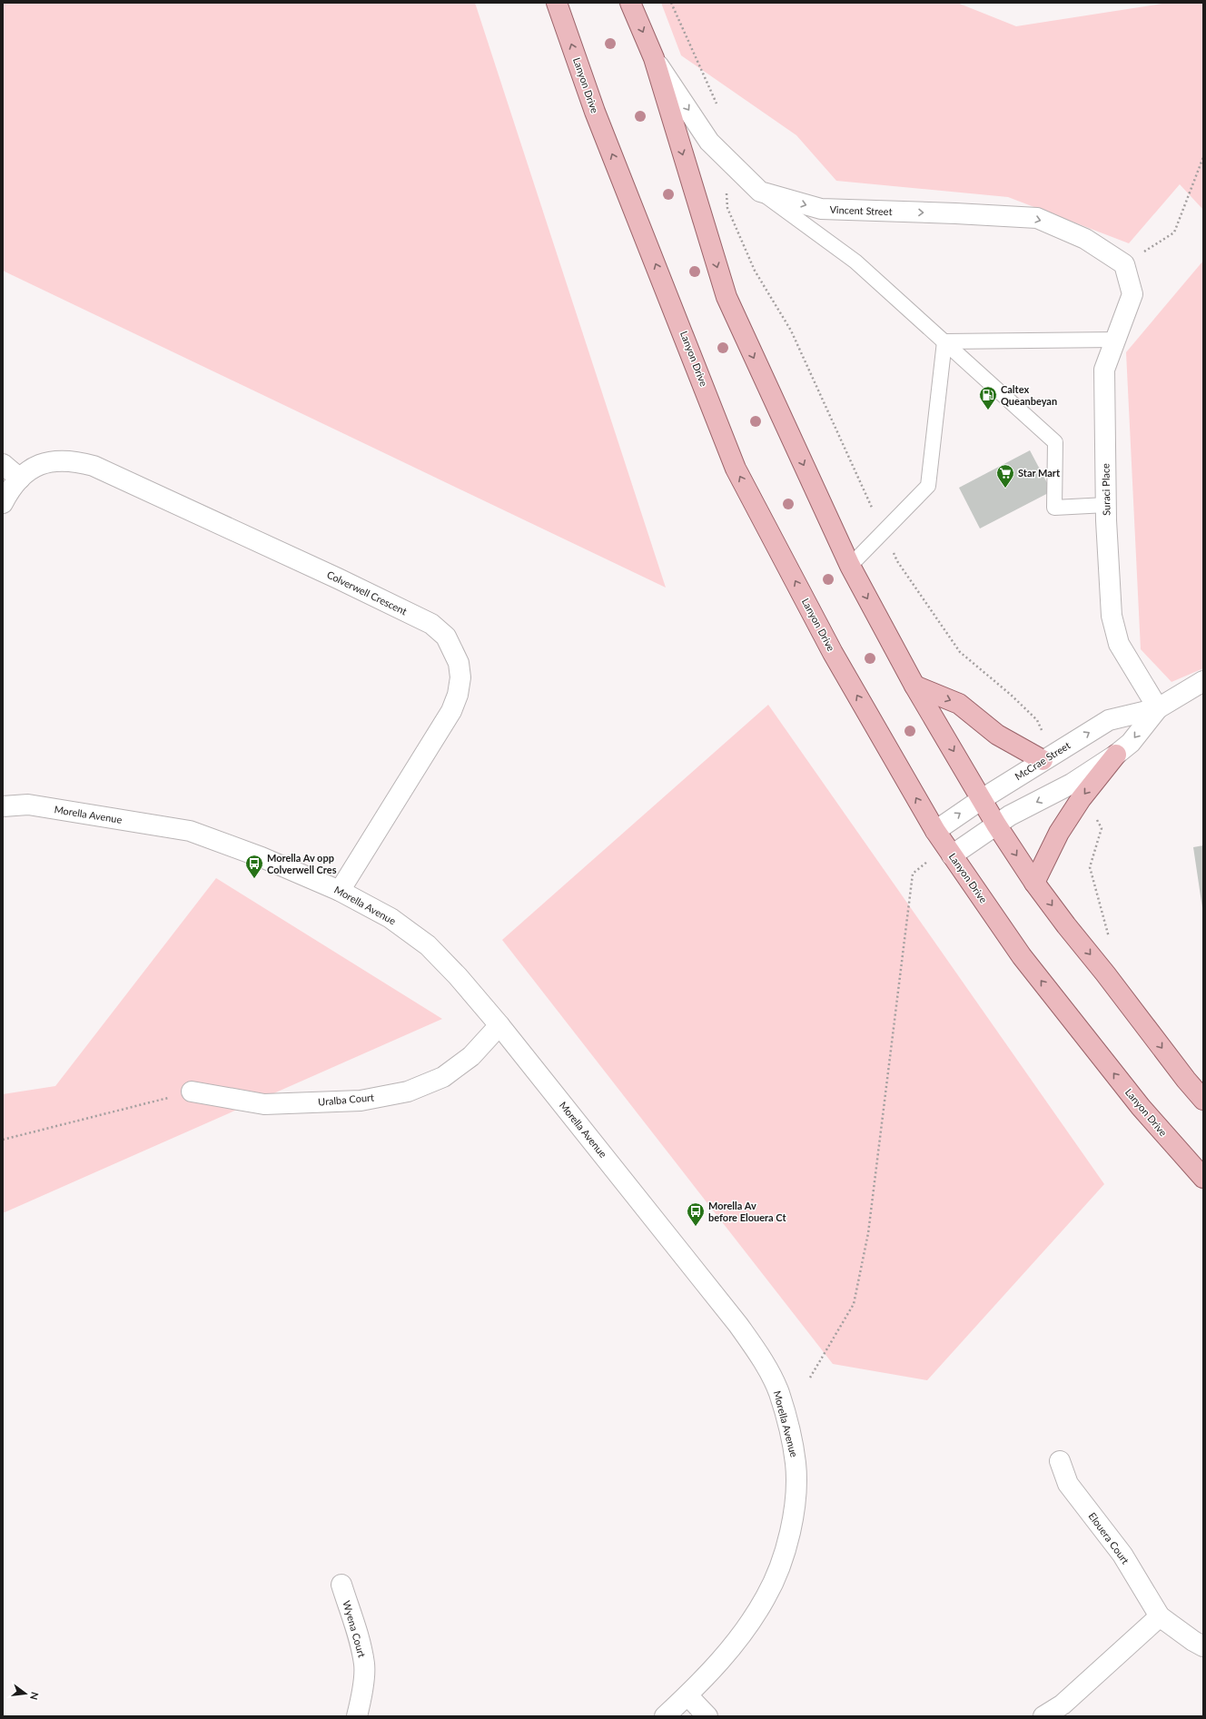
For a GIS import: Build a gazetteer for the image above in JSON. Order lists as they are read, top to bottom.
{
  "streets": {
    "main road": ["Lanyon Drive"],
    "street": [
      "Vincent Street",
      "Suraci Place",
      "Colverwell Crescent",
      "McCrae Street",
      "Morella Avenue",
      "Uralba Court",
      "Elouera Court",
      "Wyena Court"
    ]
  },
  "crossings": [
    ["Lanyon Drive", "McCrae Street"],
    ["Vincent Street", "Suraci Place"],
    ["Suraci Place", "McCrae Street"],
    ["Colverwell Crescent", "Morella Avenue"],
    ["Morella Avenue", "Uralba Court"]
  ],
  "one_way": ["Vincent Street"],
  "places": {
    "fuel station": ["Caltex Queanbeyan"],
    "supermarket": ["Star Mart"],
    "bus stop": ["Morella Av opp Colverwell Cres", "Morella Av before Elouera Ct"]
  },
  "north": "right"
}
